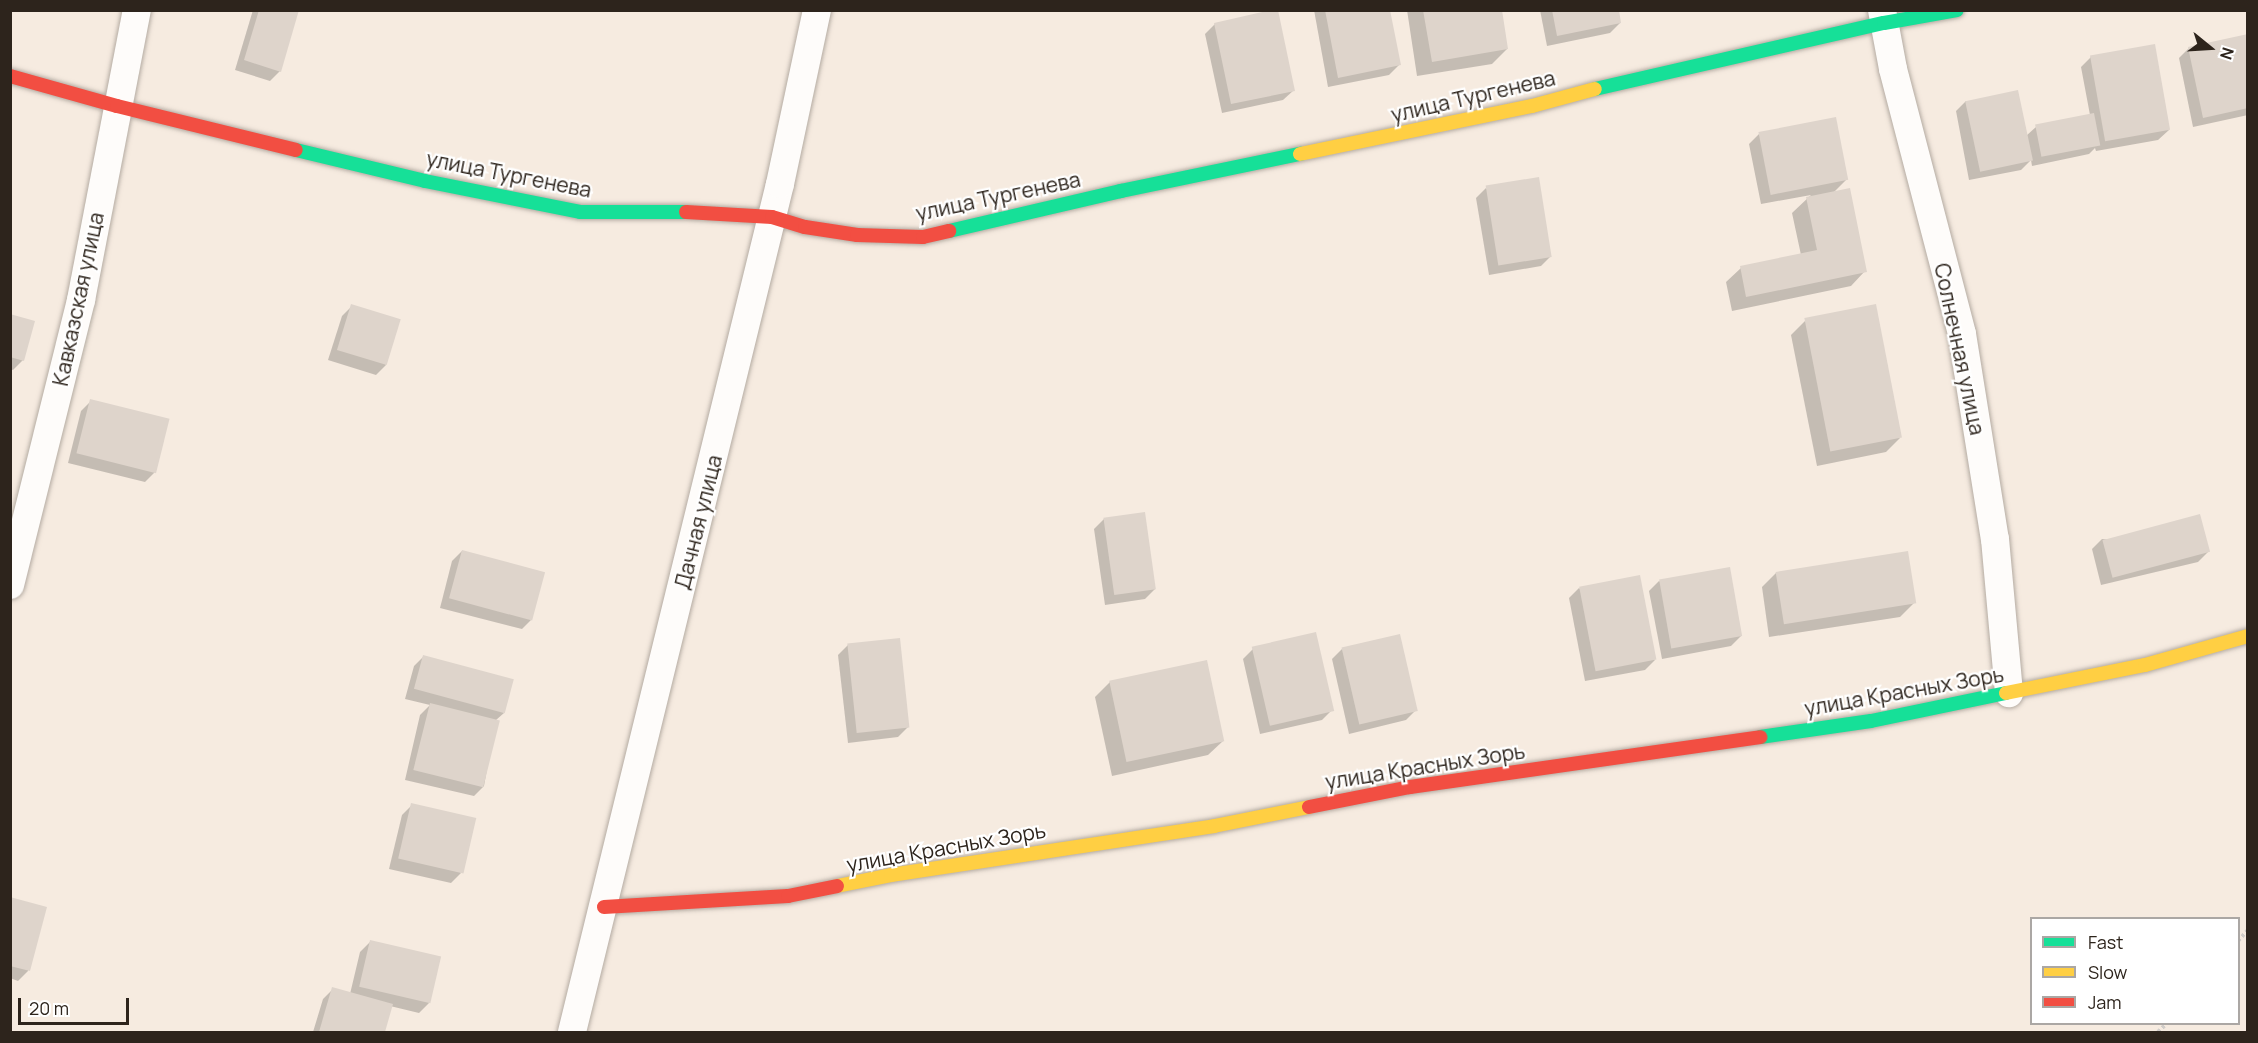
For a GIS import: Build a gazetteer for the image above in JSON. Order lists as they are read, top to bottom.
{
  "streets": {
    "street": [
      "улица Тургенева",
      "Кавказская улица",
      "Солнечная улица",
      "Дачная улица",
      "улица Красных Зорь"
    ]
  },
  "crossings": [
    ["улица Тургенева", "Кавказская улица"],
    ["улица Тургенева", "Солнечная улица"],
    ["улица Тургенева", "Дачная улица"],
    ["Солнечная улица", "улица Красных Зорь"],
    ["Дачная улица", "улица Красных Зорь"]
  ],
  "legend": ["Fast", "Slow", "Jam"],
  "scale_bar": "20 m",
  "north": "right"
}
